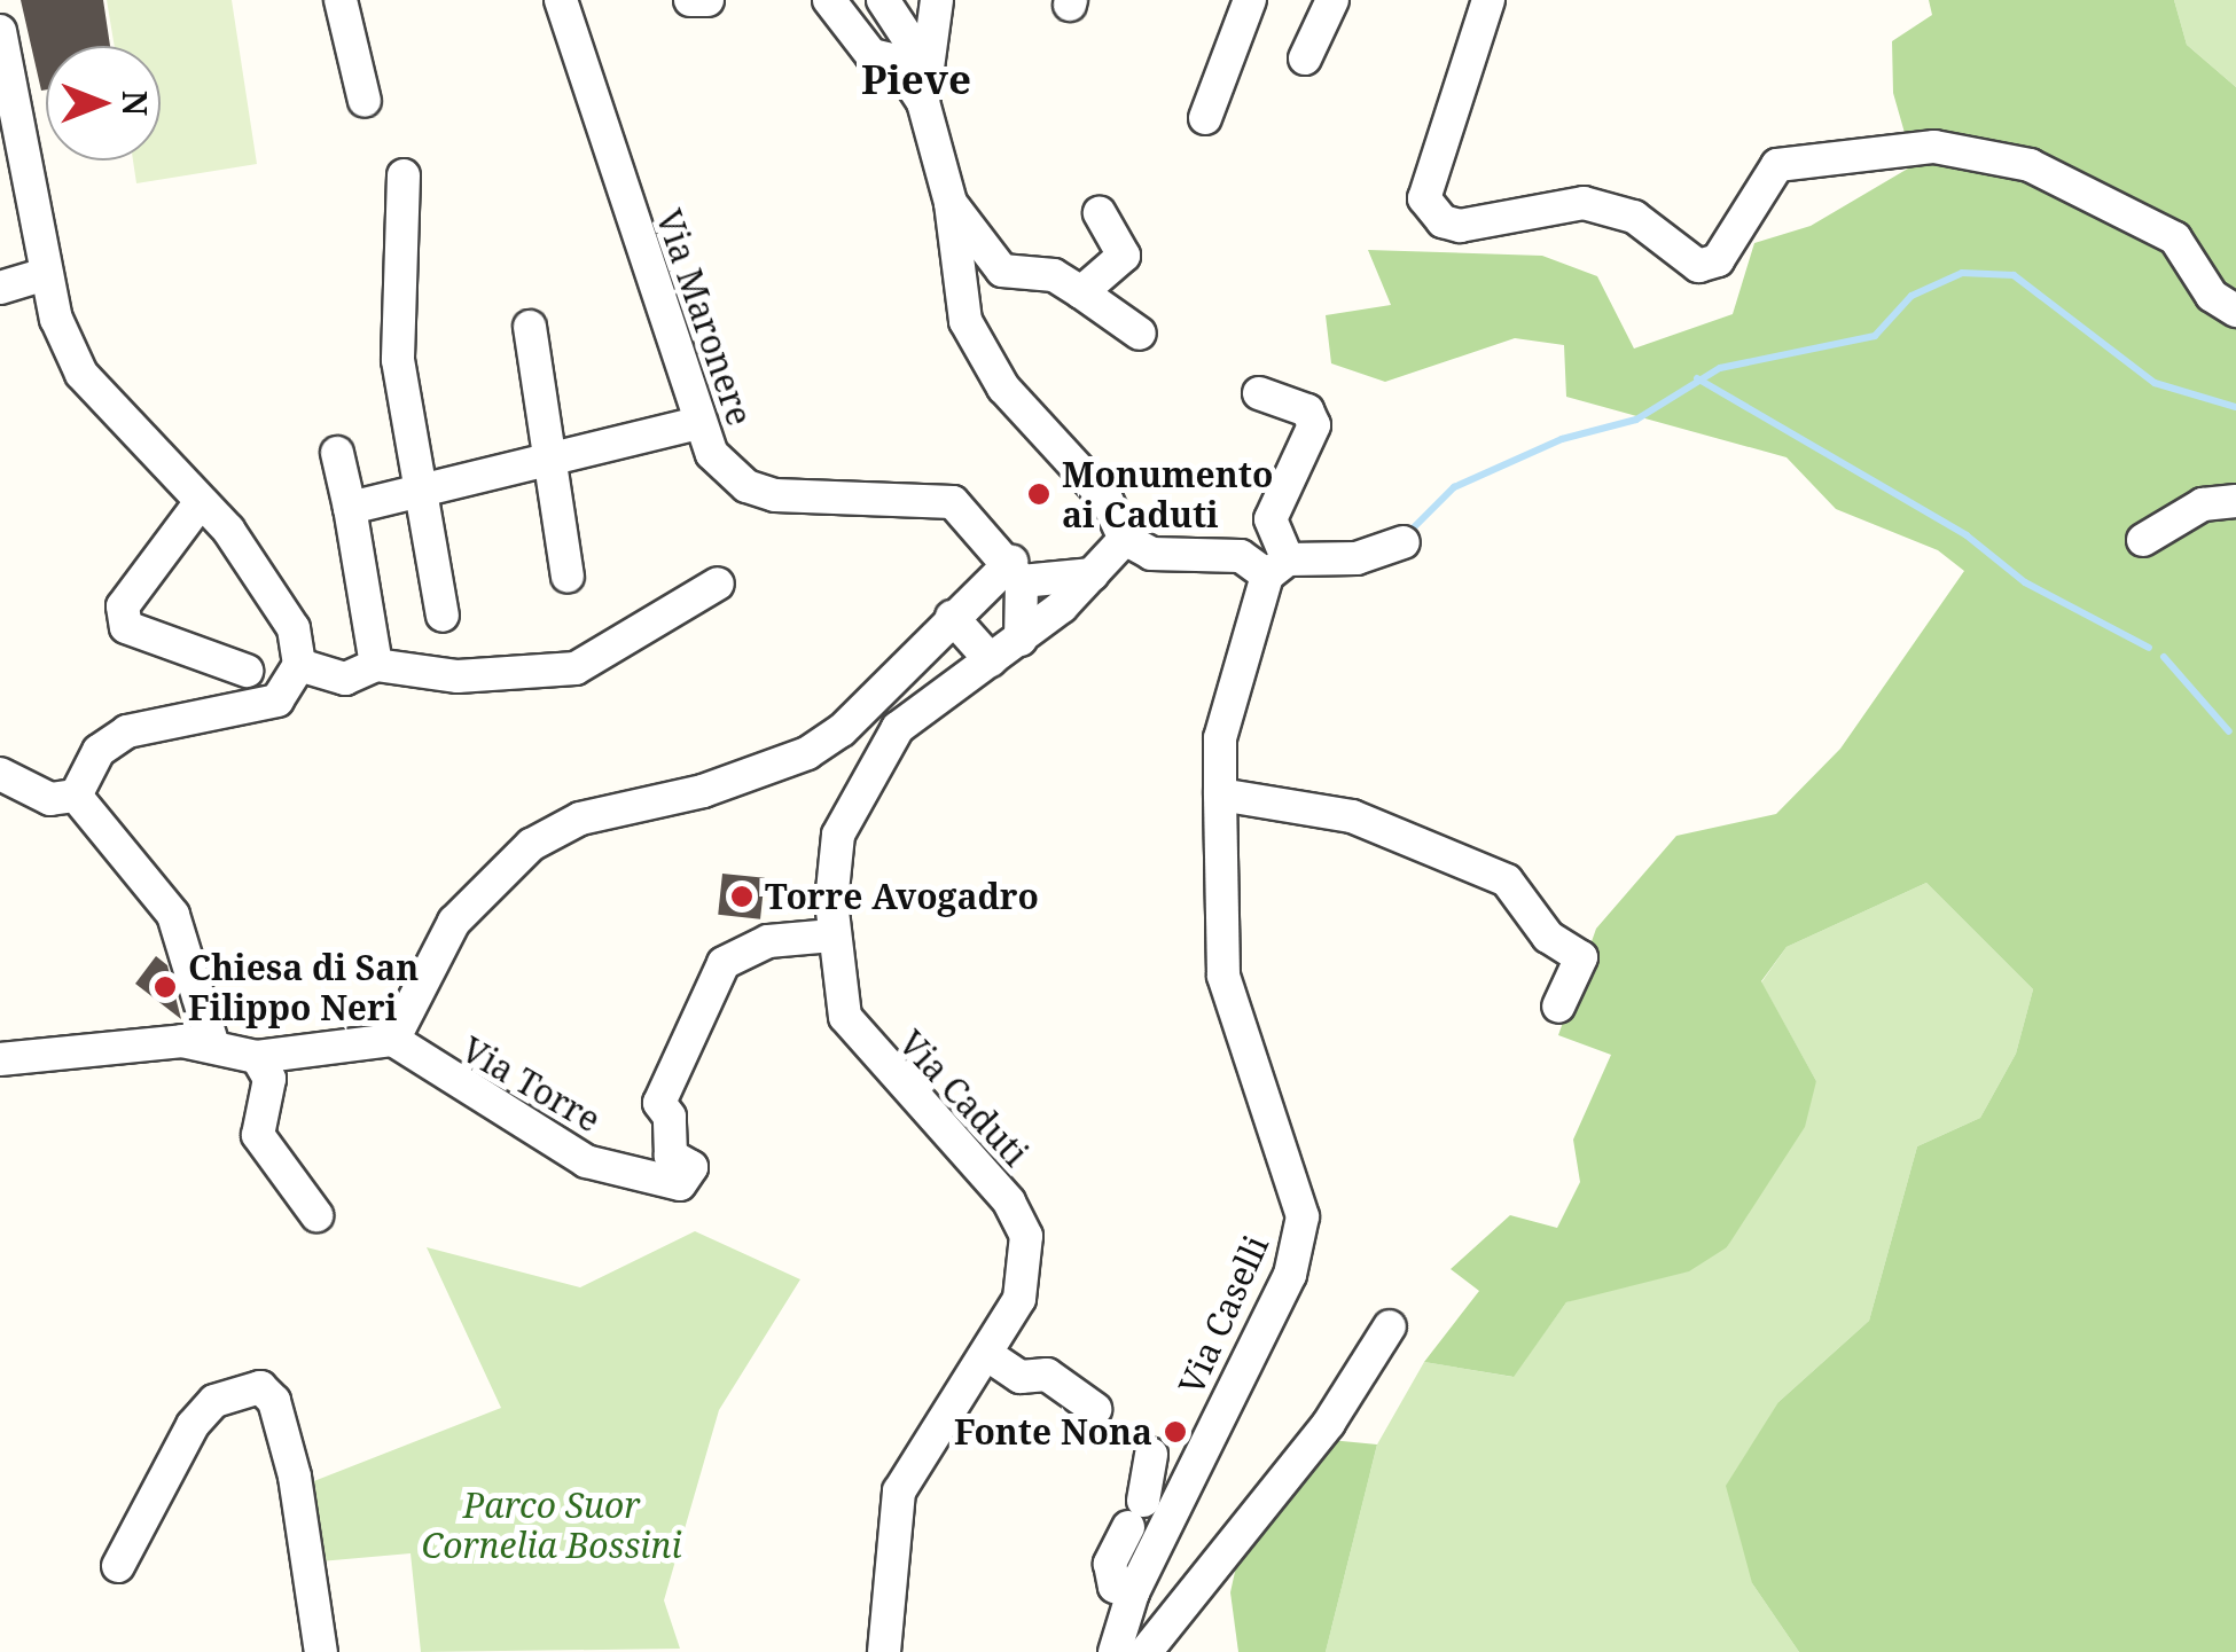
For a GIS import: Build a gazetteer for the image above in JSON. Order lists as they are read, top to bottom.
{
  "streets": {
    "street": [
      "Via Maronere",
      "Via Torre",
      "Via Caduti",
      "Via Caselli"
    ]
  },
  "crossings": [
    ["Via Torre", "Via Caduti"]
  ],
  "districts": ["Pieve"],
  "parks": ["Parco Suor Cornelia Bossini"],
  "places": [
    "Monumento ai Caduti",
    "Torre Avogadro",
    "Chiesa di San Filippo Neri",
    "Fonte Nona"
  ],
  "north": "right"
}
